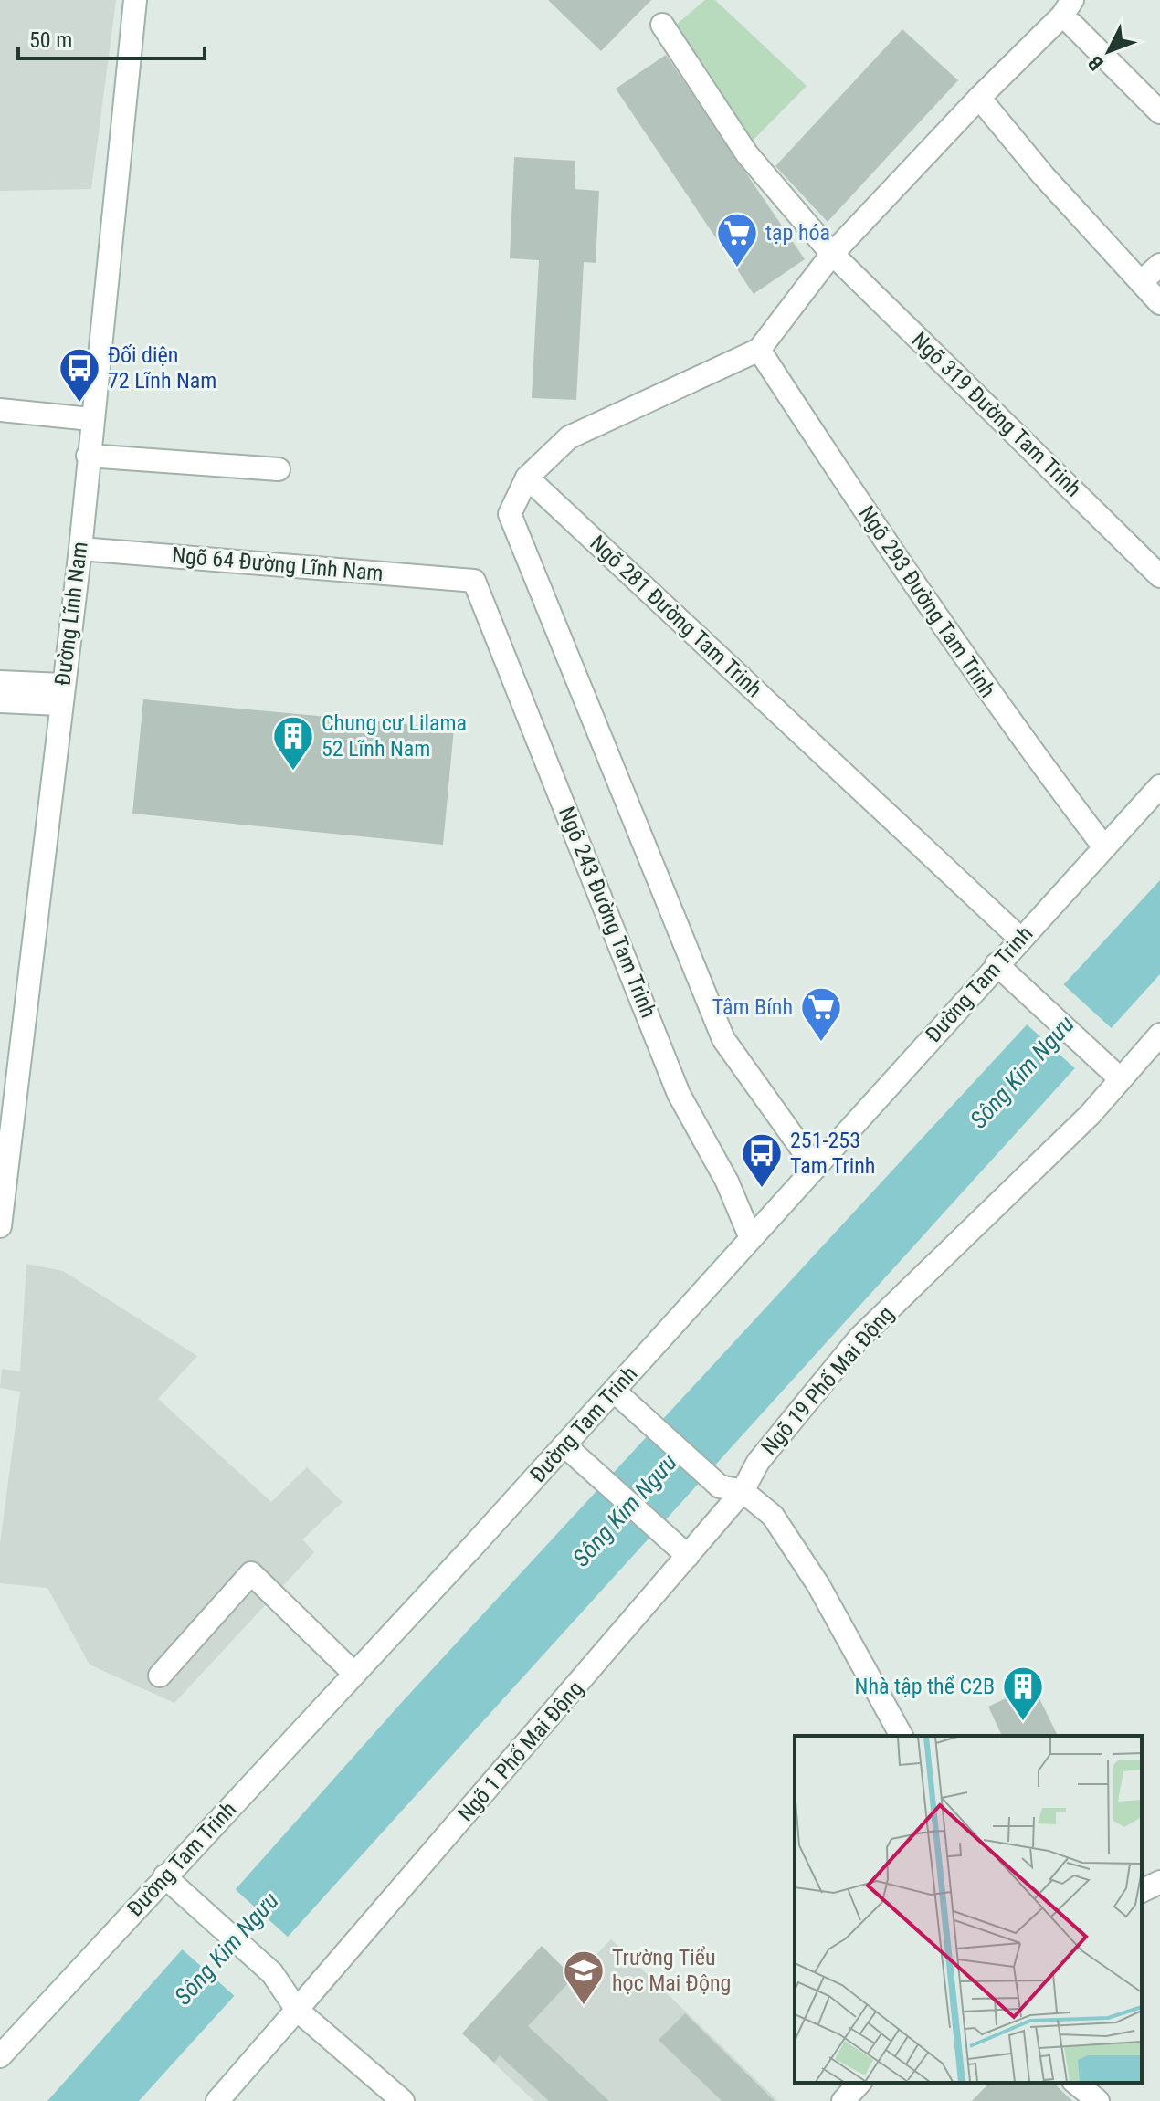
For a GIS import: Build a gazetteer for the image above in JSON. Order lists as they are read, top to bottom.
{
  "streets": {
    "street": [
      "Ngõ 319 Đường Tam Trinh",
      "Ngõ 64 Đường Lĩnh Nam",
      "Ngõ 293 Đường Tam Trinh",
      "Đường Lĩnh Nam",
      "Ngõ 281 Đường Tam Trinh",
      "Ngõ 243 Đường Tam Trinh",
      "Đường Tam Trinh",
      "Ngõ 19 Phố Mai Động",
      "Ngõ 1 Phố Mai Động"
    ]
  },
  "crossings": [
    ["Ngõ 64 Đường Lĩnh Nam", "Đường Lĩnh Nam"],
    ["Ngõ 64 Đường Lĩnh Nam", "Ngõ 243 Đường Tam Trinh"],
    ["Ngõ 293 Đường Tam Trinh", "Đường Tam Trinh"],
    ["Ngõ 281 Đường Tam Trinh", "Đường Tam Trinh"],
    ["Ngõ 243 Đường Tam Trinh", "Đường Tam Trinh"],
    ["Ngõ 19 Phố Mai Động", "Ngõ 1 Phố Mai Động"]
  ],
  "water": ["Sông Kim Ngưu"],
  "places": {
    "supermarket": ["tạp hóa", "Tâm Bính"],
    "bus stop": ["Đối diện 72 Lĩnh Nam", "251-253 Tam Trinh"],
    "building": ["Chung cư Lilama 52 Lĩnh Nam", "Nhà tập thể C2B"],
    "school or university": ["Trường Tiểu học Mai Động"]
  },
  "scale_bar": "50 m",
  "north": "bottom left"
}
